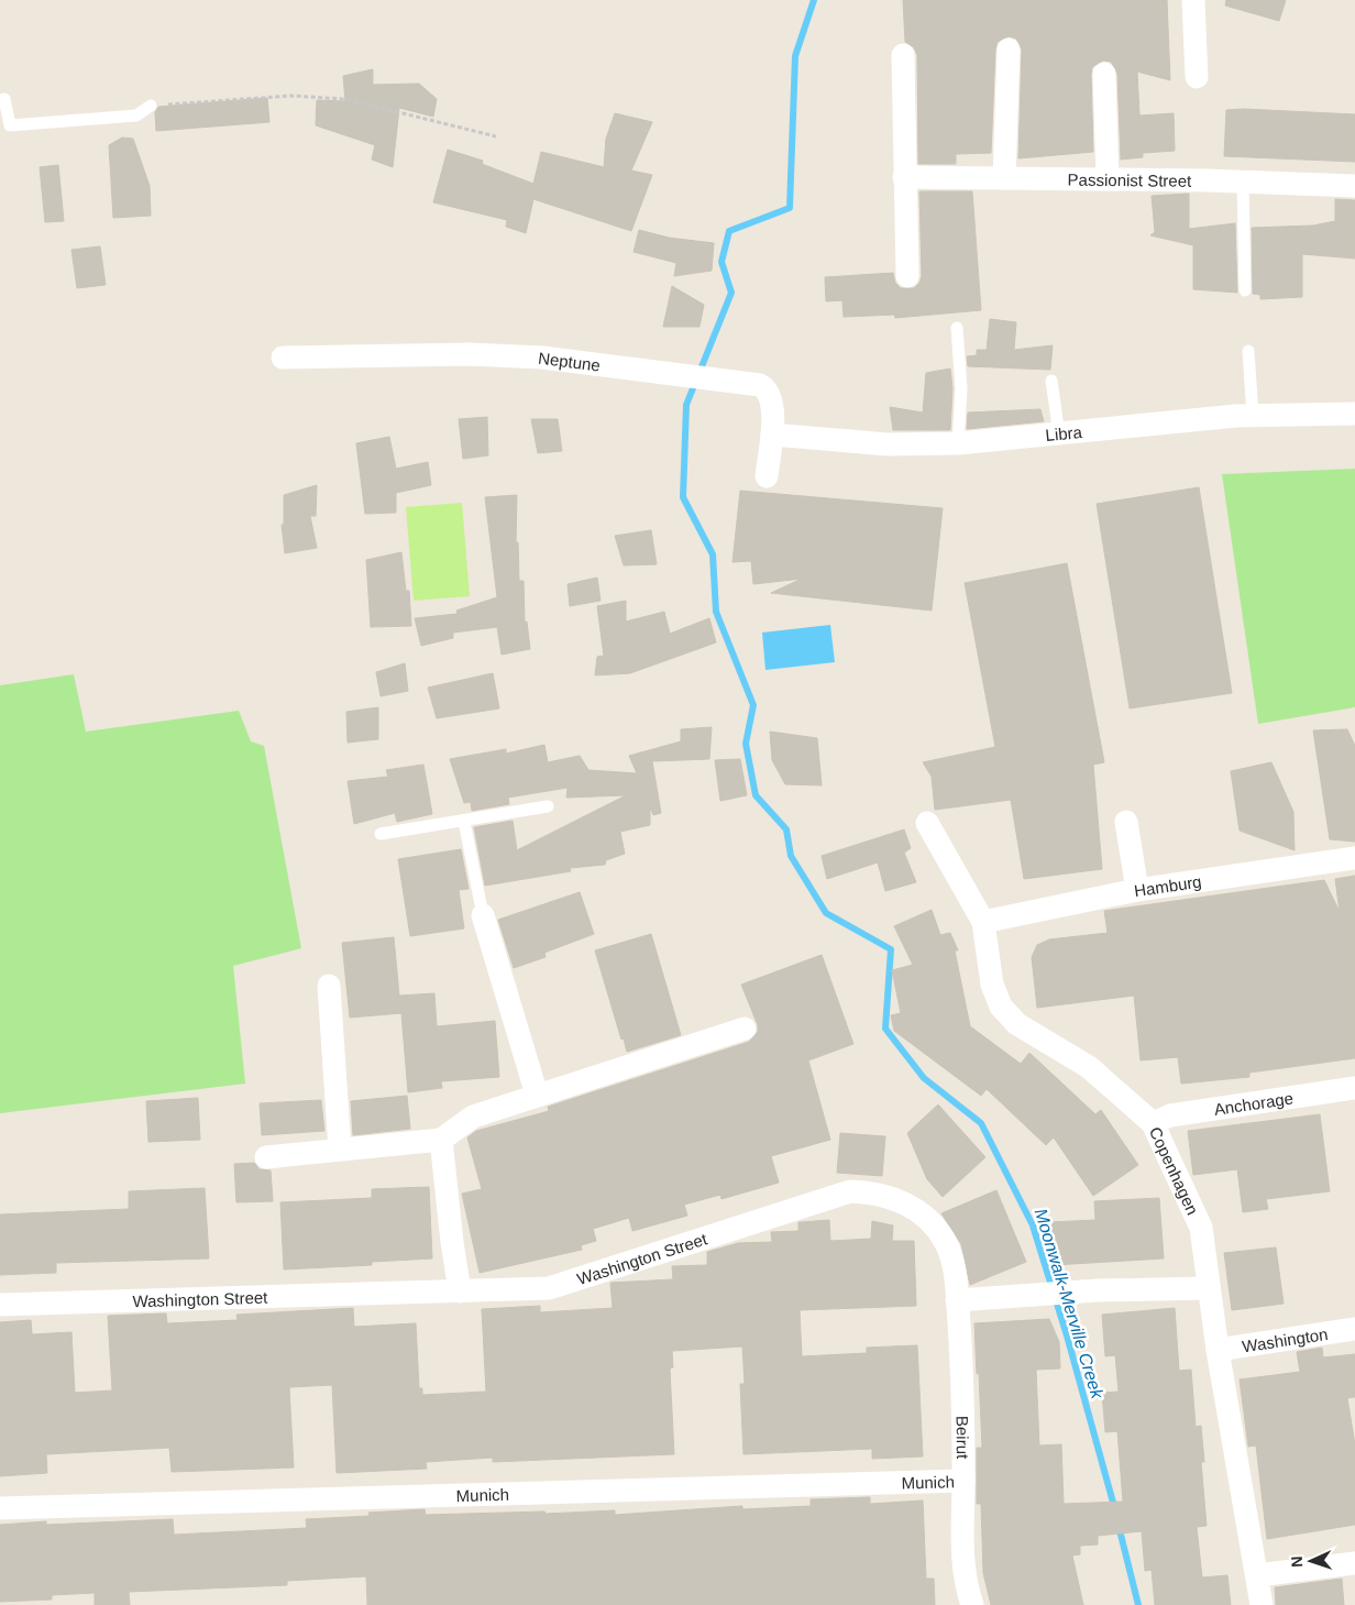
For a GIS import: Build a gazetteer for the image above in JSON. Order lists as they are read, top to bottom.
{
  "streets": {
    "street": [
      "Passionist Street",
      "Neptune",
      "Libra",
      "Hamburg",
      "Anchorage",
      "Copenhagen",
      "Washington Street",
      "Washington",
      "Beirut",
      "Munich"
    ]
  },
  "crossings": [
    ["Neptune", "Libra"],
    ["Hamburg", "Copenhagen"],
    ["Anchorage", "Copenhagen"],
    ["Copenhagen", "Washington"],
    ["Washington Street", "Beirut"],
    ["Beirut", "Munich"]
  ],
  "water": ["Moonwalk-Merville Creek"],
  "north": "left"
}
